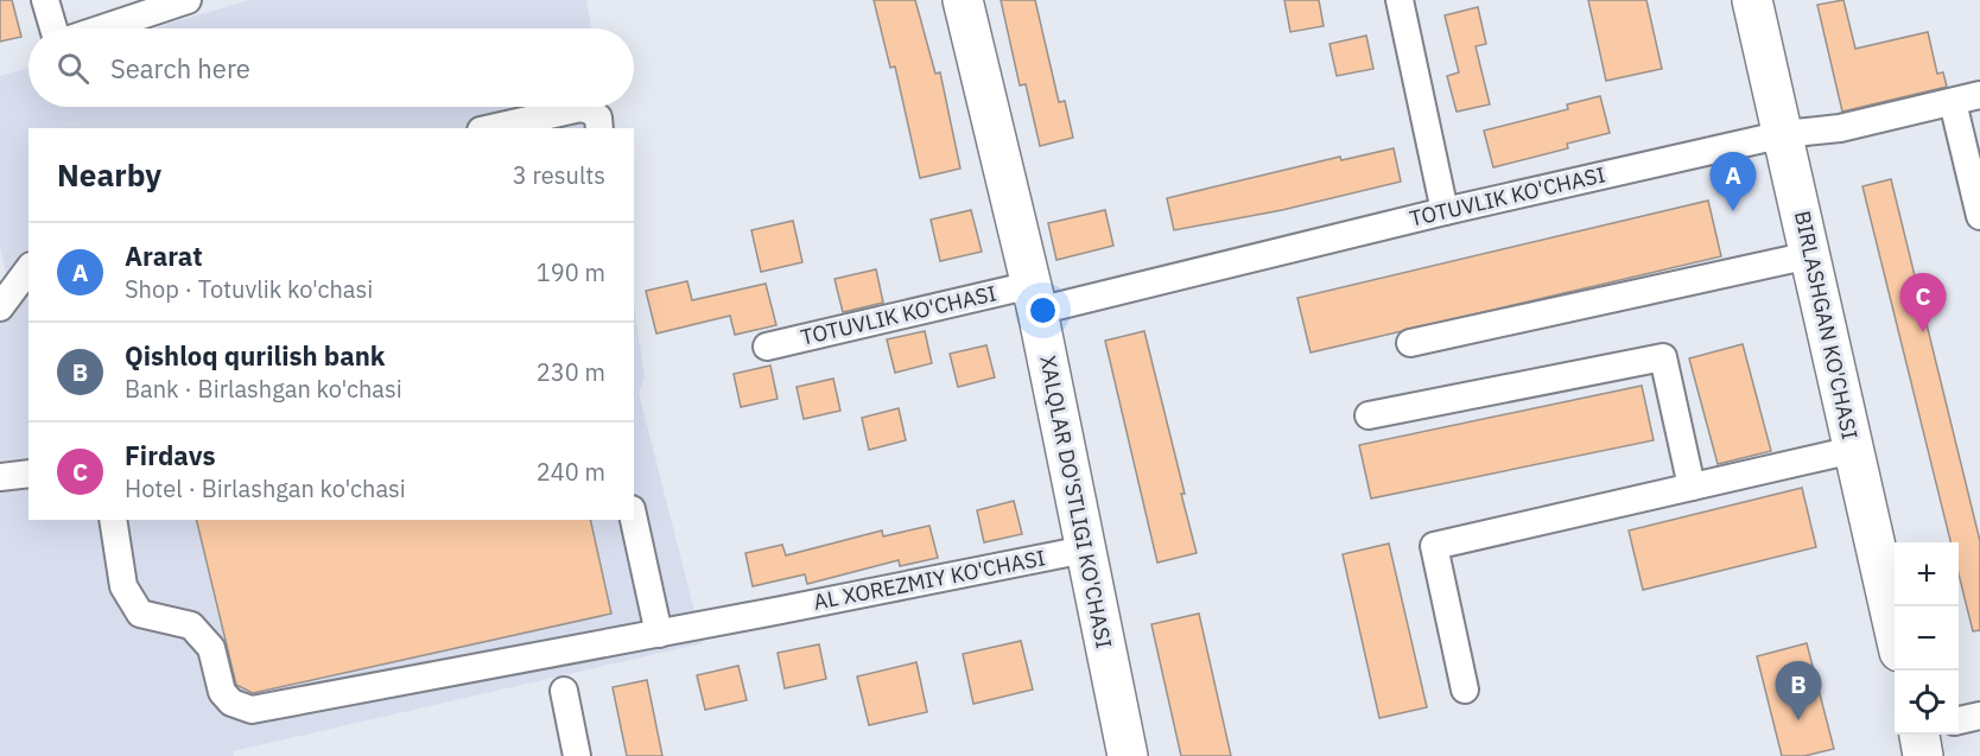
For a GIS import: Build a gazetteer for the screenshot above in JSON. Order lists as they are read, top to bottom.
{
  "streets": {
    "street": [
      "TOTUVLIK KO'CHASI",
      "BIRLASHGAN KO'CHASI",
      "XALQLAR DO'STLIGI KO'CHASI",
      "AL XOREZMIY KO'CHASI"
    ]
  },
  "crossings": [
    ["TOTUVLIK KO'CHASI", "BIRLASHGAN KO'CHASI"],
    ["TOTUVLIK KO'CHASI", "XALQLAR DO'STLIGI KO'CHASI"],
    ["XALQLAR DO'STLIGI KO'CHASI", "AL XOREZMIY KO'CHASI"]
  ],
  "page": {
    "search": "Search here",
    "heading": ["Nearby", "3 results"],
    "pins": ["A", "C", "B"],
    "list": [
      {
        "mark": "A",
        "name": "Ararat",
        "note": "Shop · Totuvlik ko'chasi",
        "value": "190 m"
      },
      {
        "mark": "B",
        "name": "Qishloq qurilish bank",
        "note": "Bank · Birlashgan ko'chasi",
        "value": "230 m"
      },
      {
        "mark": "C",
        "name": "Firdavs",
        "note": "Hotel · Birlashgan ko'chasi",
        "value": "240 m"
      }
    ],
    "map_buttons": ["+", "−"]
  }
}
